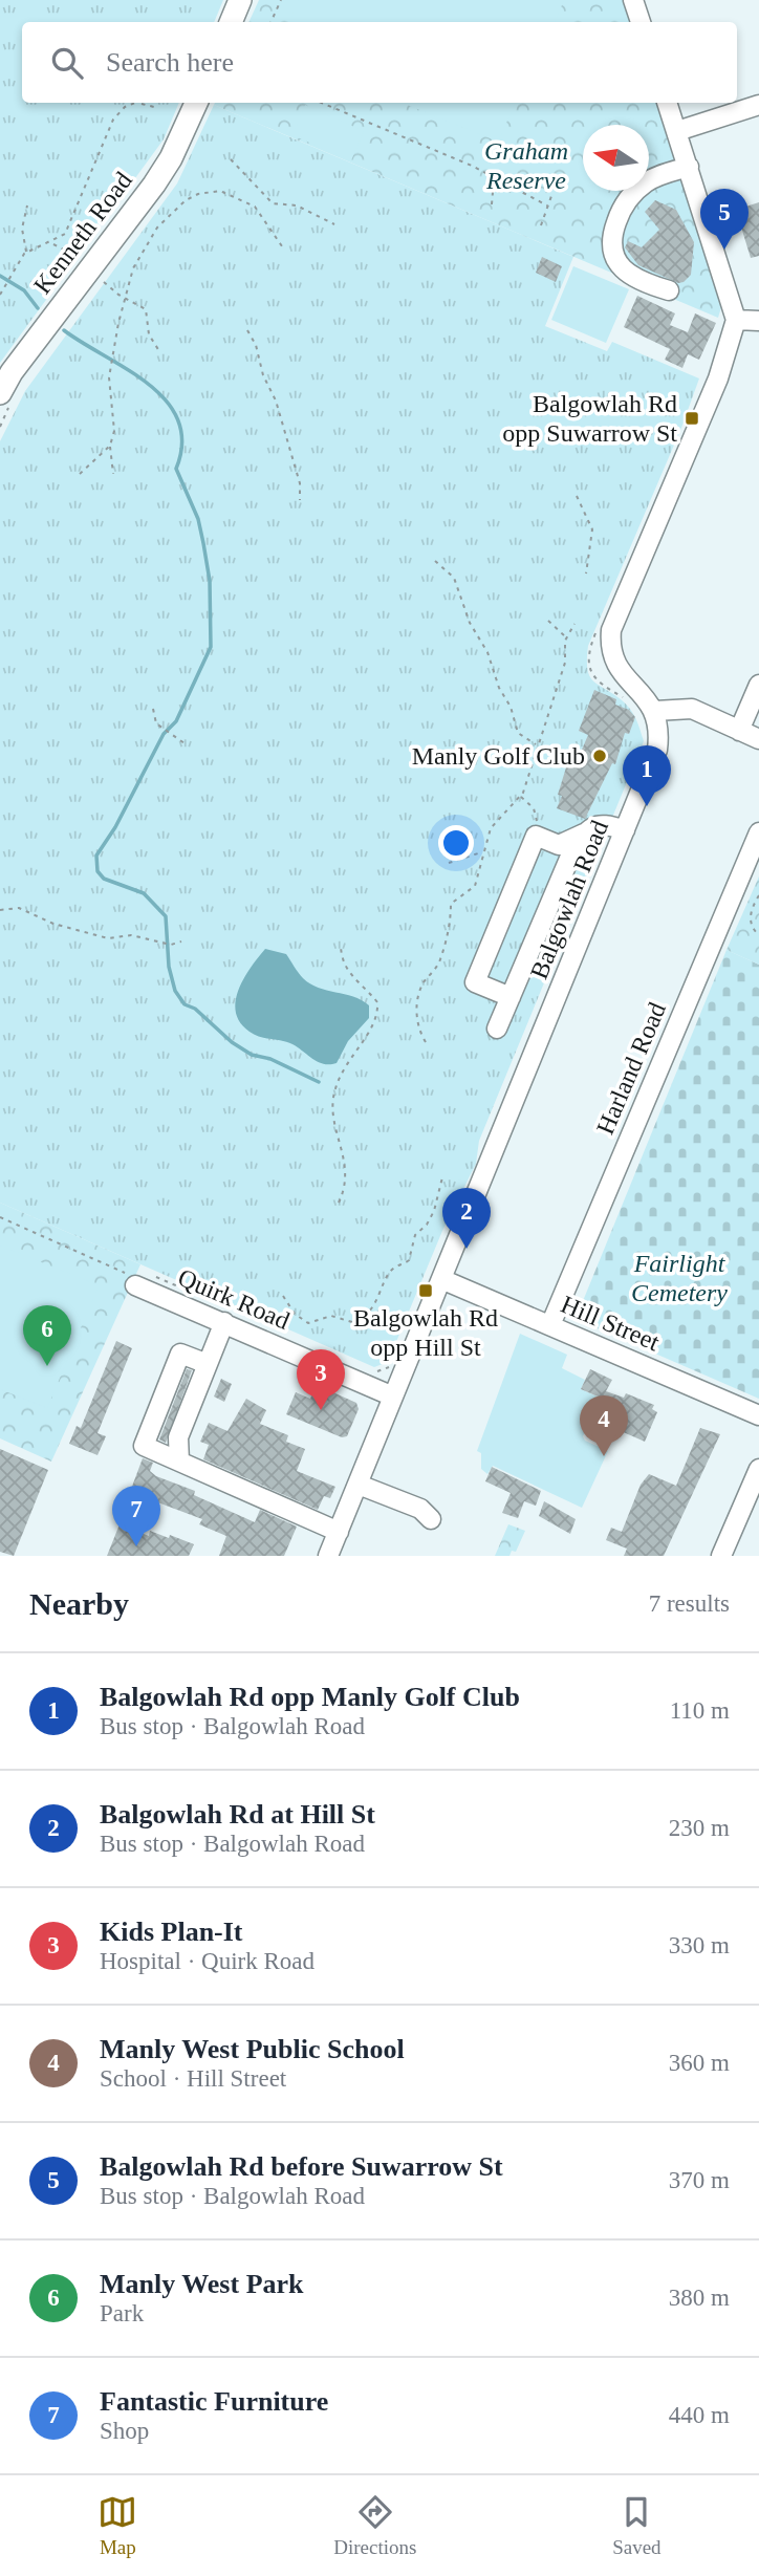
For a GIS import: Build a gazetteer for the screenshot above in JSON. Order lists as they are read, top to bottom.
{
  "streets": {
    "main road": ["Kenneth Road"],
    "street": [
      "Balgowlah Road",
      "Harland Road",
      "Quirk Road",
      "Hill Street"
    ]
  },
  "crossings": [
    ["Balgowlah Road", "Quirk Road"],
    ["Balgowlah Road", "Hill Street"],
    ["Harland Road", "Hill Street"]
  ],
  "parks": ["Graham Reserve", "Fairlight Cemetery"],
  "places": {
    "transit": ["Balgowlah Rd opp Suwarrow St", "Balgowlah Rd opp Hill St"],
    "other": ["Manly Golf Club"]
  },
  "north": "left",
  "page": {
    "search": "Search here",
    "pins": [
      "5",
      "1",
      "2",
      "6",
      "3",
      "4",
      "7"
    ],
    "heading": ["Nearby", "7 results"],
    "list": [
      {
        "mark": "1",
        "name": "Balgowlah Rd opp Manly Golf Club",
        "note": "Bus stop · Balgowlah Road",
        "value": "110 m"
      },
      {
        "mark": "2",
        "name": "Balgowlah Rd at Hill St",
        "note": "Bus stop · Balgowlah Road",
        "value": "230 m"
      },
      {
        "mark": "3",
        "name": "Kids Plan-It",
        "note": "Hospital · Quirk Road",
        "value": "330 m"
      },
      {
        "mark": "4",
        "name": "Manly West Public School",
        "note": "School · Hill Street",
        "value": "360 m"
      },
      {
        "mark": "5",
        "name": "Balgowlah Rd before Suwarrow St",
        "note": "Bus stop · Balgowlah Road",
        "value": "370 m"
      },
      {
        "mark": "6",
        "name": "Manly West Park",
        "note": "Park",
        "value": "380 m"
      },
      {
        "mark": "7",
        "name": "Fantastic Furniture",
        "note": "Shop",
        "value": "440 m"
      }
    ],
    "nav": ["Map", "Directions", "Saved"]
  }
}
